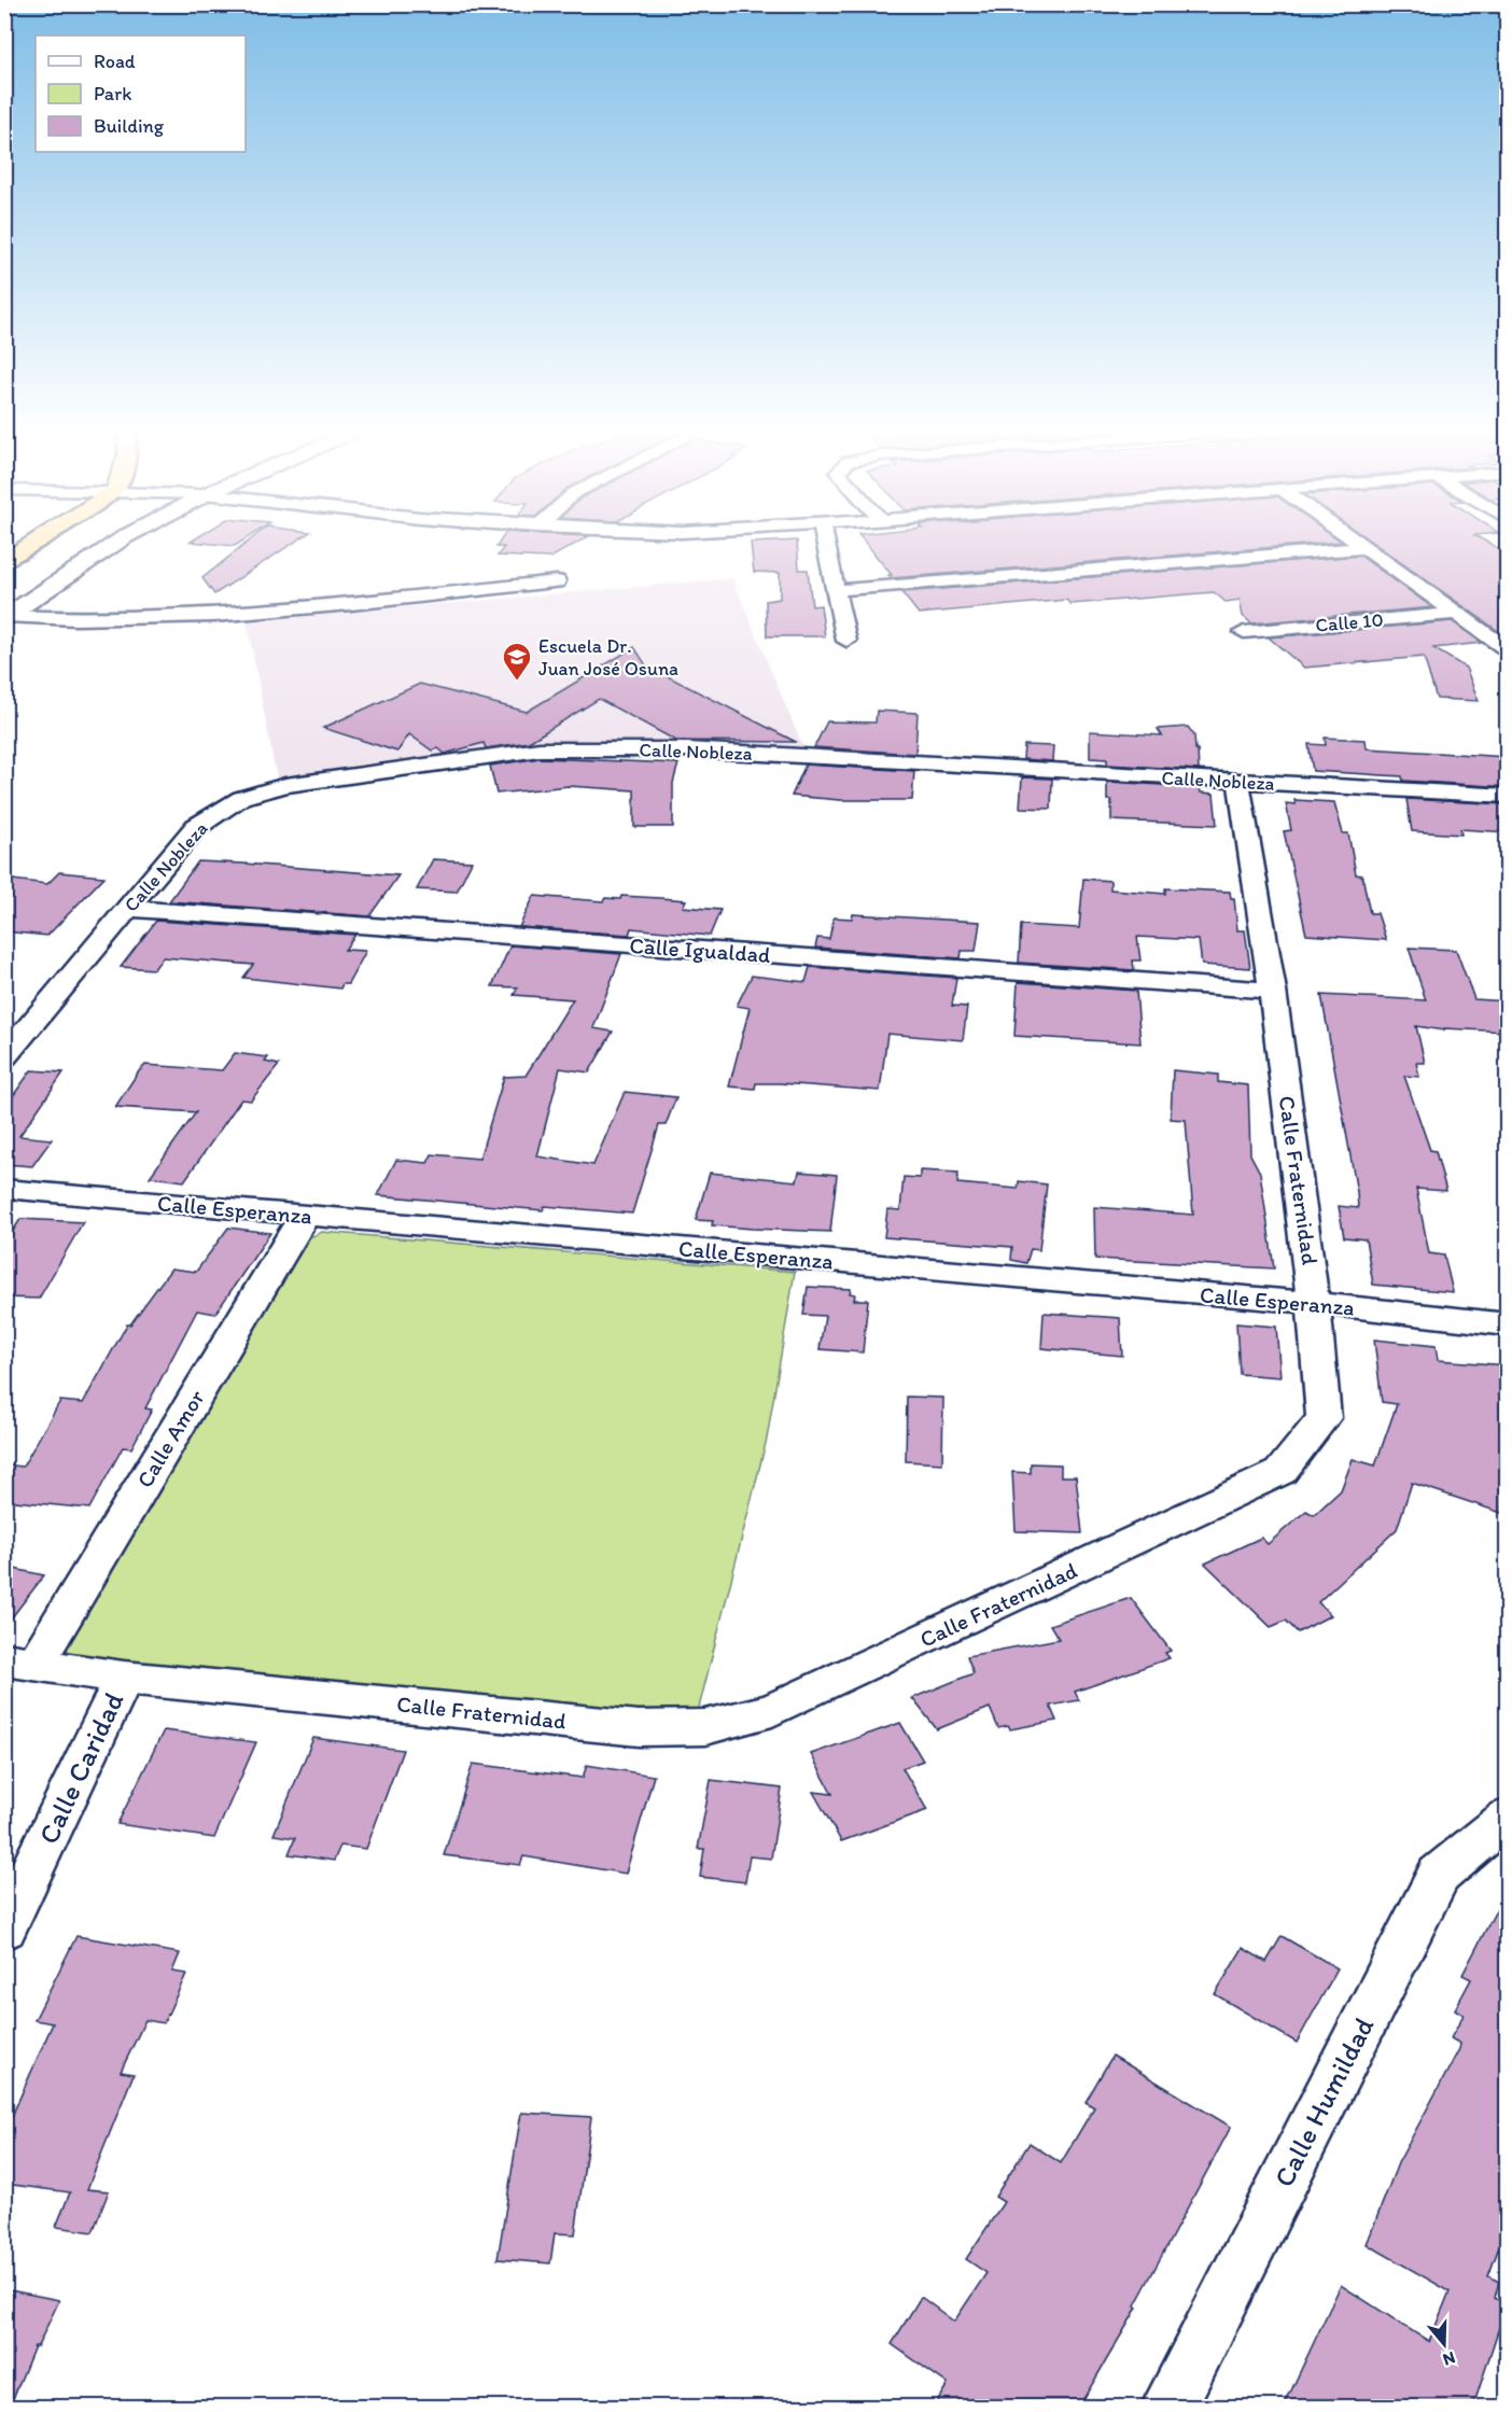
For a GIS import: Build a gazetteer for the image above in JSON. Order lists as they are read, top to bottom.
{
  "streets": {
    "street": [
      "Calle 10",
      "Calle Nobleza",
      "Calle Igualdad",
      "Calle Fraternidad",
      "Calle Esperanza",
      "Calle Amor",
      "Calle Caridad",
      "Calle Humildad"
    ]
  },
  "crossings": [
    ["Calle Nobleza", "Calle Igualdad"],
    ["Calle Nobleza", "Calle Fraternidad"],
    ["Calle Igualdad", "Calle Fraternidad"],
    ["Calle Fraternidad", "Calle Esperanza"],
    ["Calle Fraternidad", "Calle Amor"],
    ["Calle Fraternidad", "Calle Caridad"],
    ["Calle Esperanza", "Calle Amor"]
  ],
  "places": {
    "school or university": ["Escuela Dr. Juan José Osuna"]
  },
  "legend": ["Road", "Park", "Building"],
  "north": "bottom"
}
